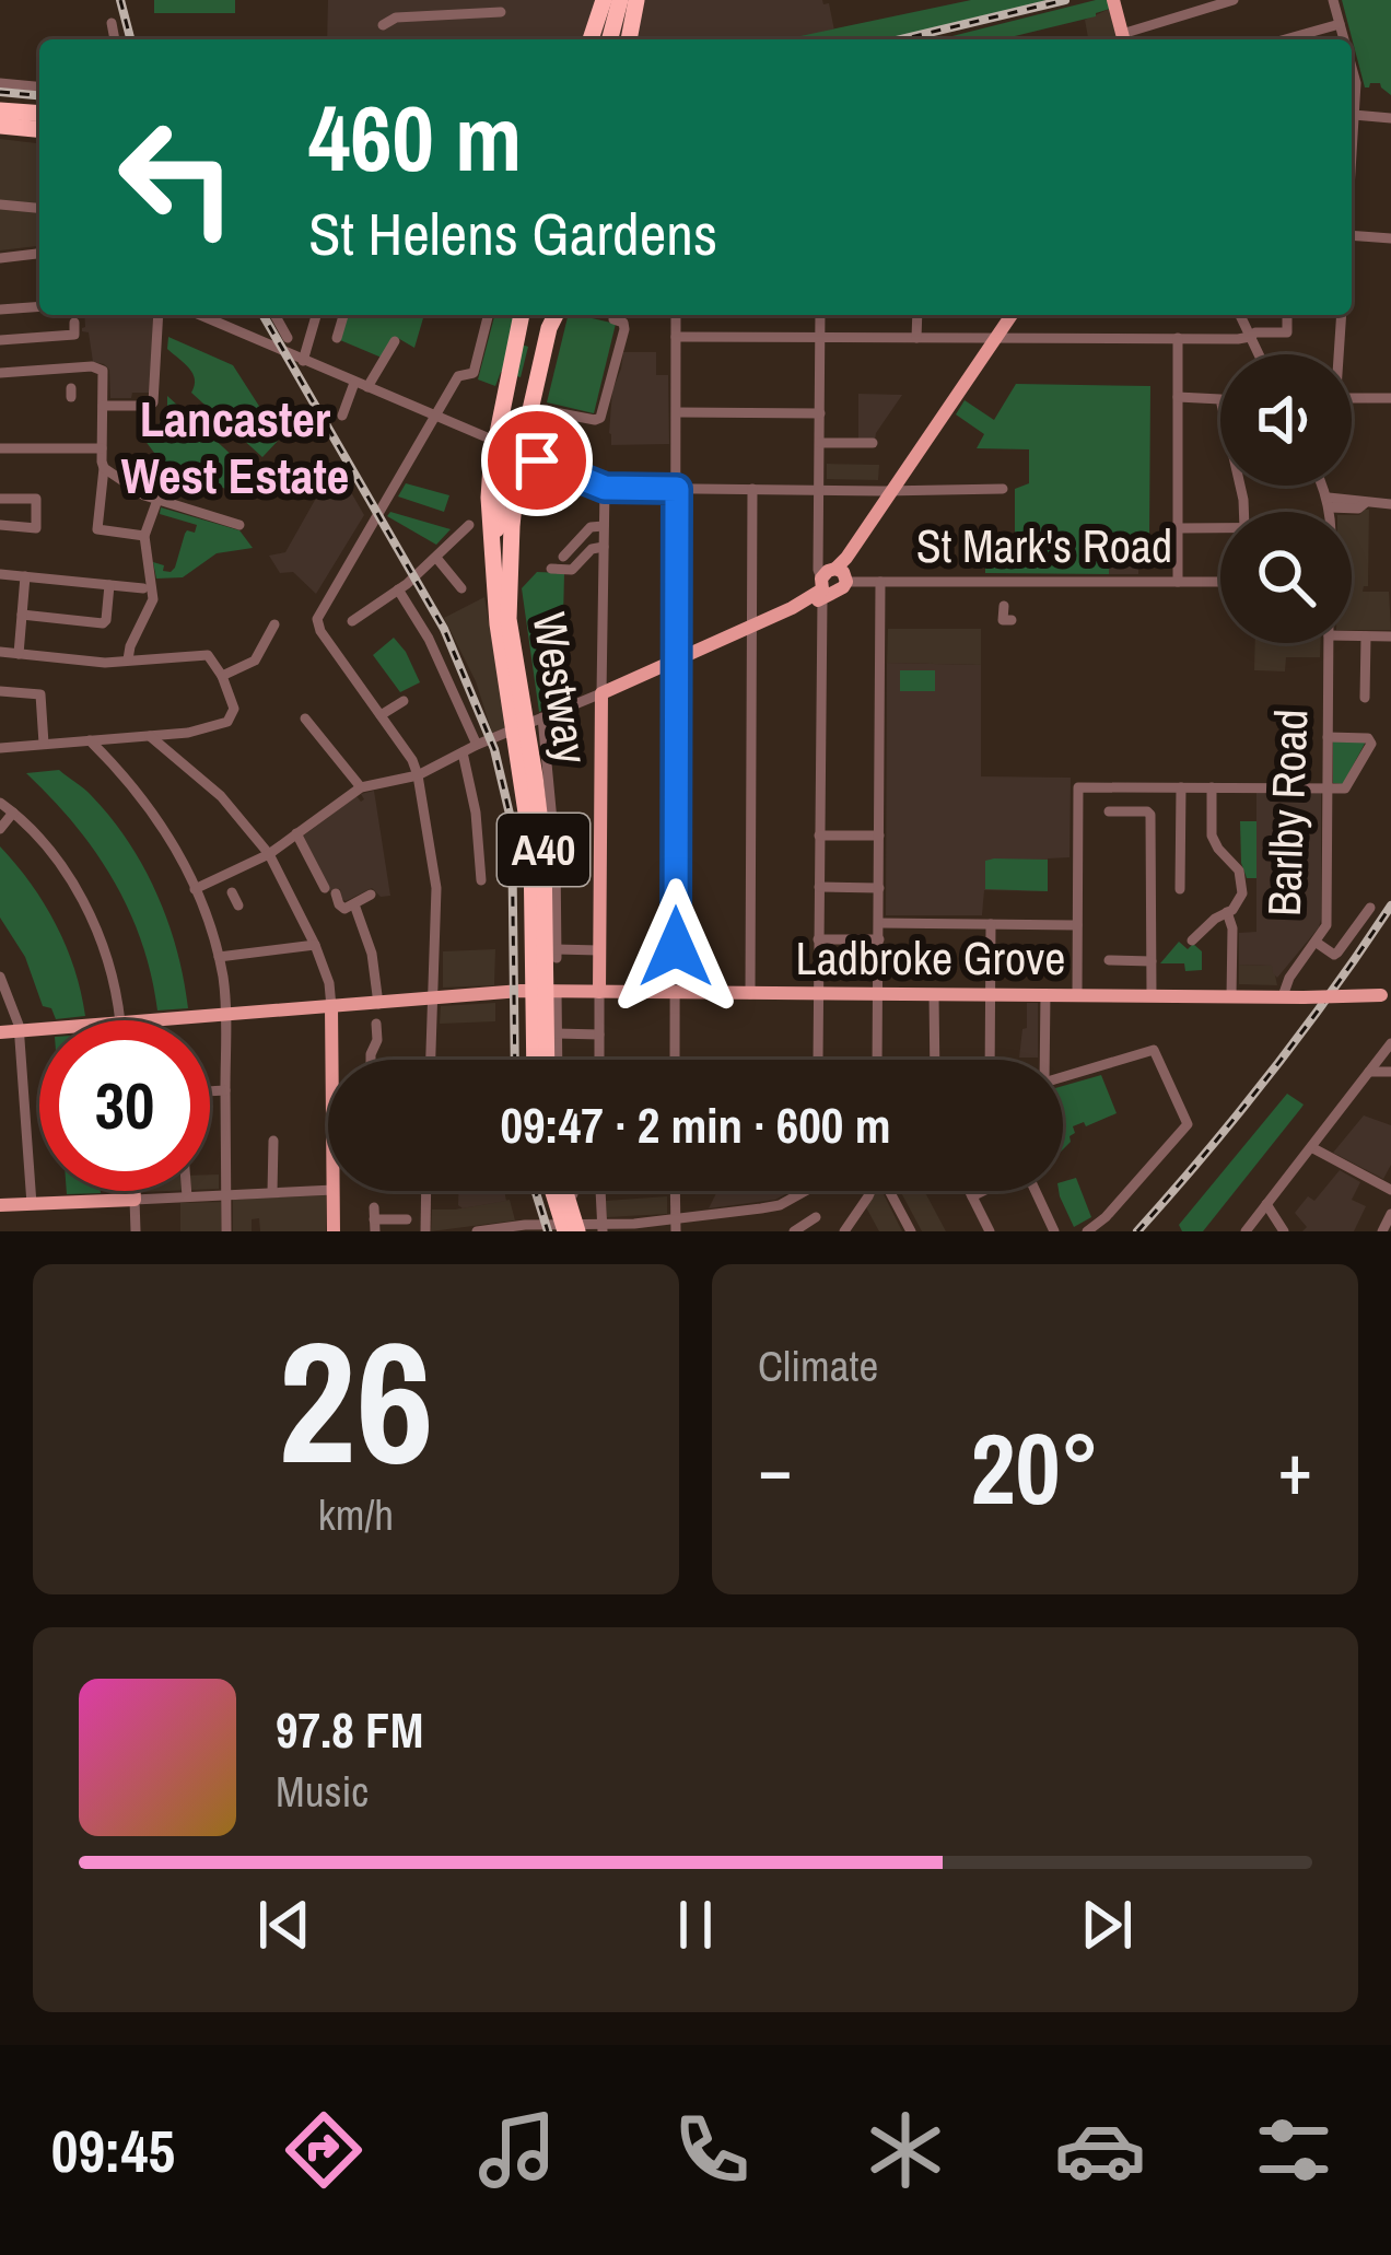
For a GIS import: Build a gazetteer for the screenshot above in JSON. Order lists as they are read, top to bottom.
{
  "streets": {
    "highway": ["Westway", "A40"],
    "main road": ["Ladbroke Grove"],
    "street": ["St Mark's Road", "Barlby Road"]
  },
  "crossings": [
    ["Westway", "A40"],
    ["Barlby Road", "Ladbroke Grove"]
  ],
  "districts": ["Lancaster West Estate"],
  "page": {
    "turn": ["460 m", "St Helens Gardens"],
    "limit": "30",
    "trip": "09:47 · 2 min · 600 m",
    "tile": [
      ["26", "km/h"],
      "Climate"
    ],
    "heat": ["−", "20°", "+"],
    "song": ["97.8 FM", "Music"],
    "tabs": "09:45"
  }
}
